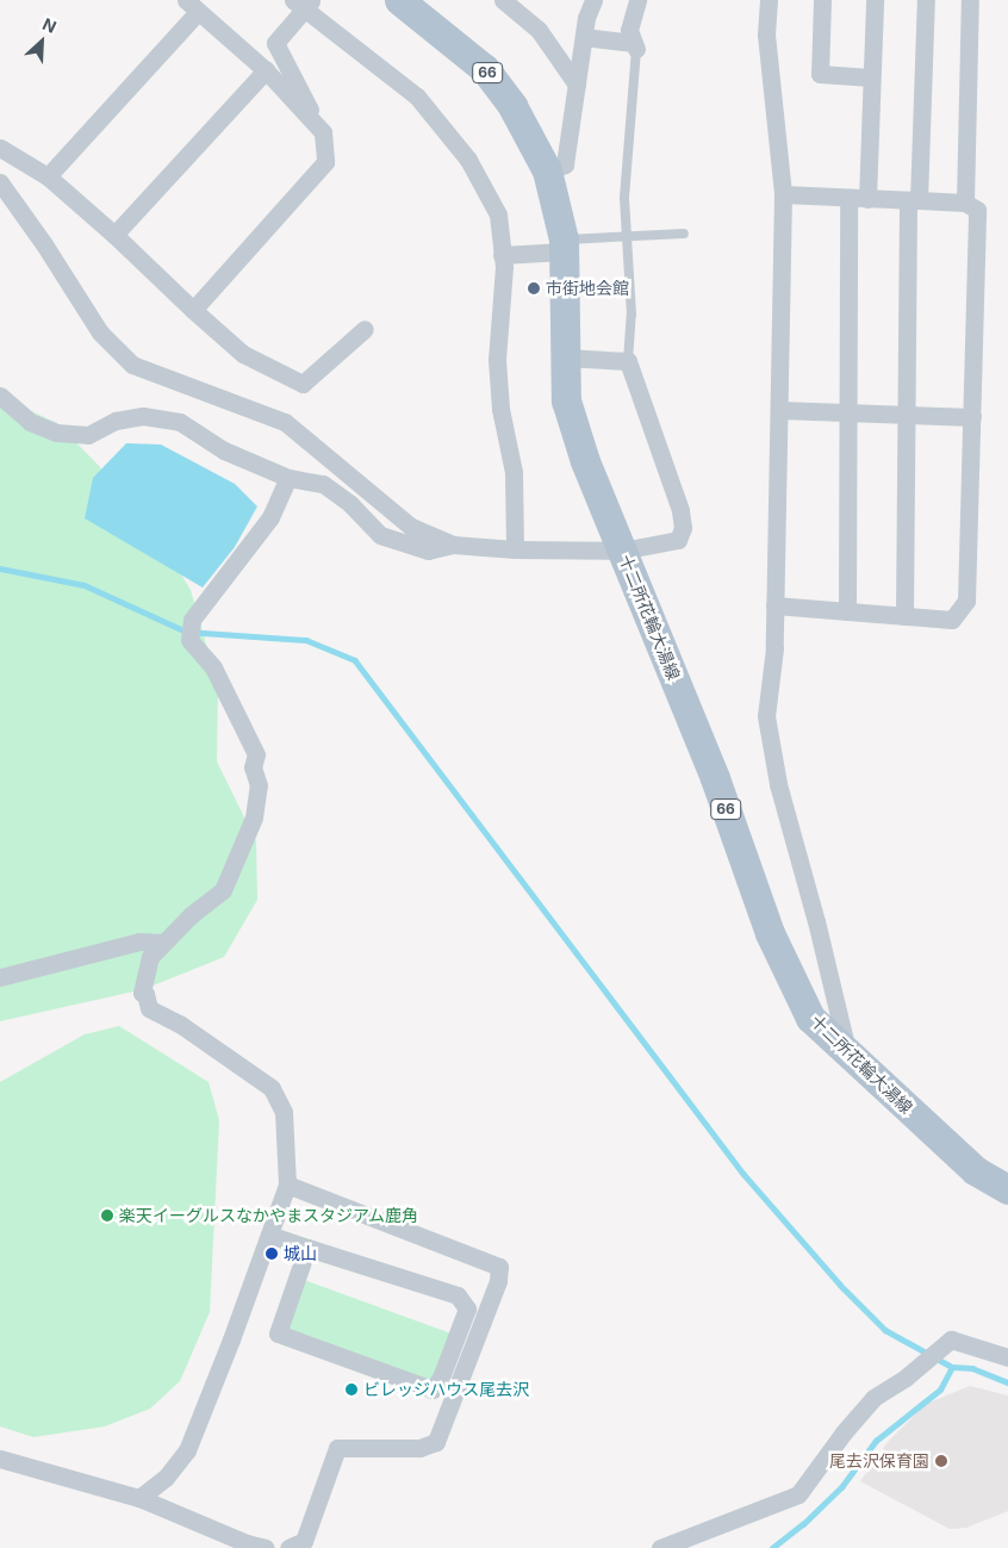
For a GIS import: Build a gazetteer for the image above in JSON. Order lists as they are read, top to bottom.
{
  "streets": {
    "main road": ["66", "十二所花輪大湯線"]
  },
  "places": [
    "市街地会館",
    "楽天イーグルスなかやまスタジアム鹿角",
    "城山",
    "ビレッジハウス尾去沢",
    "尾去沢保育園"
  ],
  "north": "top right"
}
